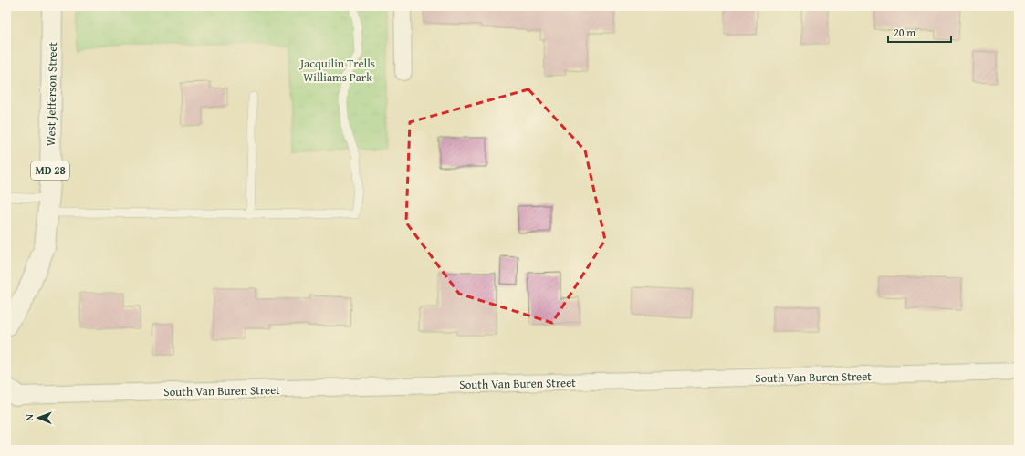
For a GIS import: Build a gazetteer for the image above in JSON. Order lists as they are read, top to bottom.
{
  "streets": {
    "main road": ["West Jefferson Street", "MD 28"],
    "street": ["South Van Buren Street"]
  },
  "parks": ["Jacquilin Trells Williams Park"],
  "scale_bar": "20 m",
  "north": "left"
}
